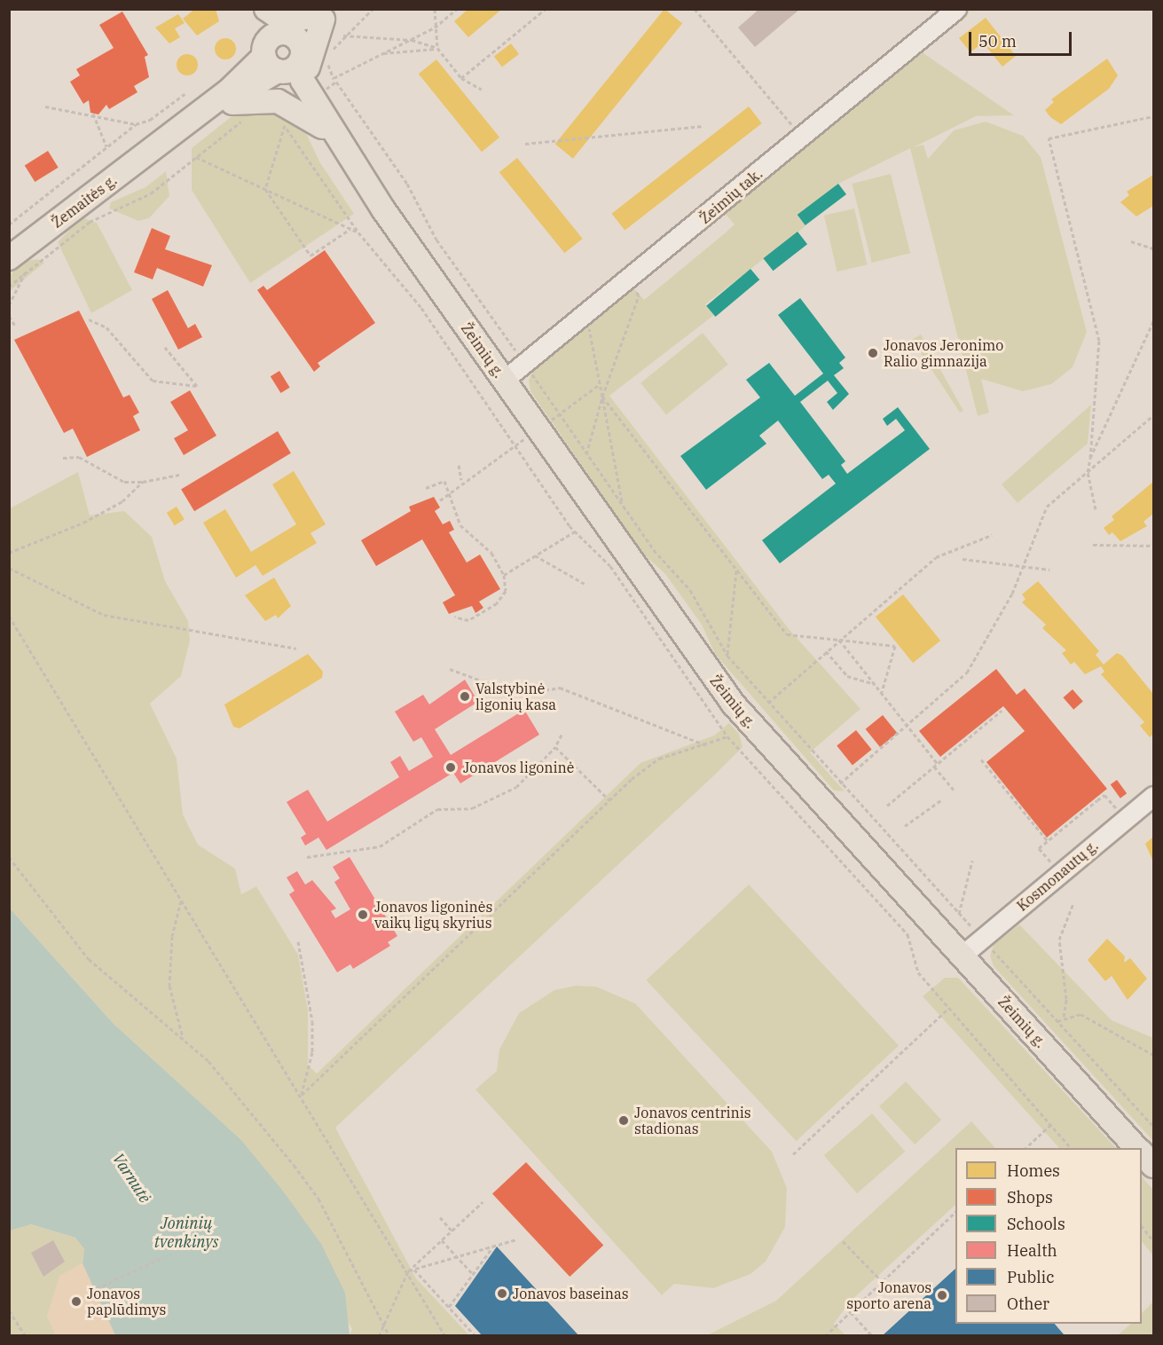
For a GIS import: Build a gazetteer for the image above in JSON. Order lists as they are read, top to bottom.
{
  "streets": {
    "main road": ["Žemaitės g.", "Žeimių g."],
    "street": ["Žeimių tak.", "Kosmonautų g."]
  },
  "crossings": [
    ["Žeimių tak.", "Žeimių g."],
    ["Žemaitės g.", "Žeimių g."],
    ["Žeimių g.", "Kosmonautų g."]
  ],
  "water": ["Varnutė", "Joninių tvenkinys"],
  "places": [
    "Jonavos Jeronimo Ralio gimnazija",
    "Valstybinė ligonių kasa",
    "Jonavos ligoninė",
    "Jonavos ligoninės vaikų ligų skyrius",
    "Jonavos centrinis stadionas",
    "Jonavos baseinas",
    "Jonavos sporto arena",
    "Jonavos paplūdimys"
  ],
  "legend": [
    "Homes",
    "Shops",
    "Schools",
    "Health",
    "Public",
    "Other"
  ],
  "scale_bar": "50 m"
}
